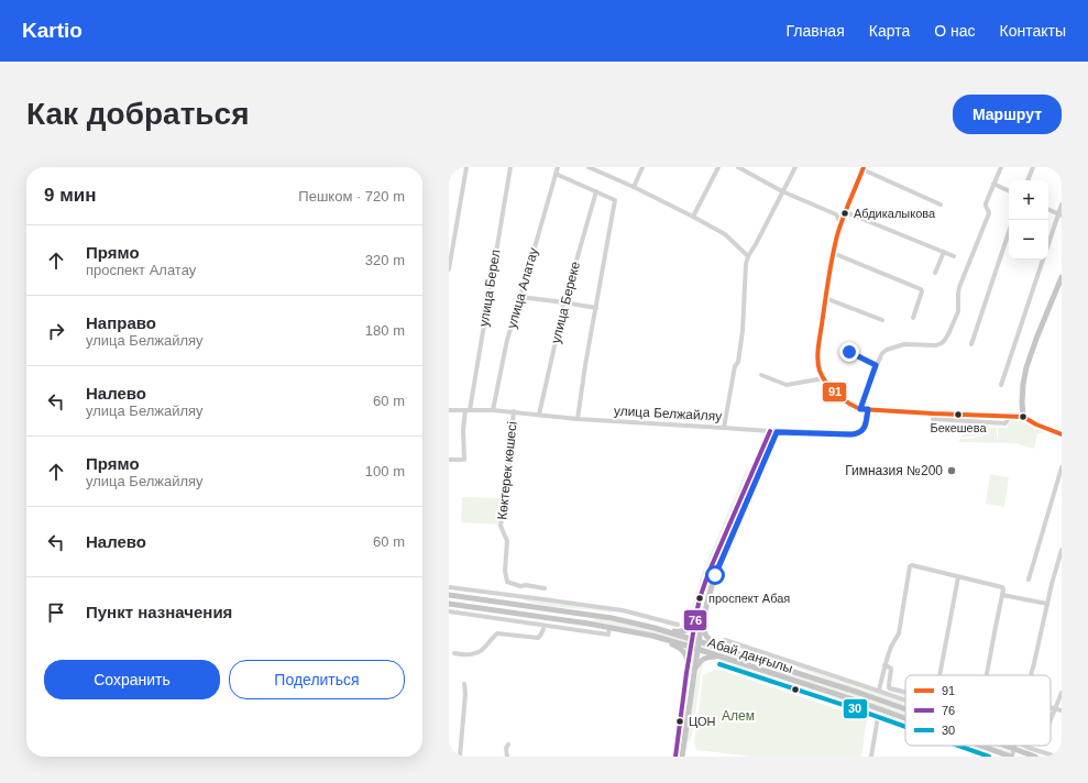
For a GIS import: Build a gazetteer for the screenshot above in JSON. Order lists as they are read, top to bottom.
{
  "streets": {
    "main road": ["улица Белжайляу", "Абай даңғылы"],
    "street": [
      "улица Берел",
      "улица Алатау",
      "улица Береке",
      "Көктерек көшесі"
    ]
  },
  "crossings": [
    ["улица Берел", "улица Белжайляу"],
    ["улица Алатау", "улица Белжайляу"],
    ["улица Береке", "улица Белжайляу"],
    ["улица Белжайляу", "Көктерек көшесі"]
  ],
  "parks": ["Алем"],
  "places": [
    "Абдикалыкова",
    "Бекешева",
    "Гимназия №200",
    "проспект Абая",
    "ЦОН"
  ],
  "lines": ["transit line 91", "transit line 76", "transit line 30"],
  "legend": ["91", "76", "30"],
  "page": {
    "header": "Kartio",
    "nav": [
      "Главная",
      "Карта",
      "О нас",
      "Контакты"
    ],
    "buttons": [
      "Маршрут",
      ["Сохранить", "Поделиться"]
    ],
    "title": "Как добраться",
    "heading": ["9 мин", "Пешком · 720 m"],
    "map_buttons": ["+", "−"],
    "list": [
      ["Прямо", "проспект Алатау", "320 m"],
      ["Направо", "улица Белжайляу", "180 m"],
      ["Налево", "улица Белжайляу", "60 m"],
      ["Прямо", "улица Белжайляу", "100 m"],
      ["Налево", "60 m"],
      "Пункт назначения"
    ]
  }
}
